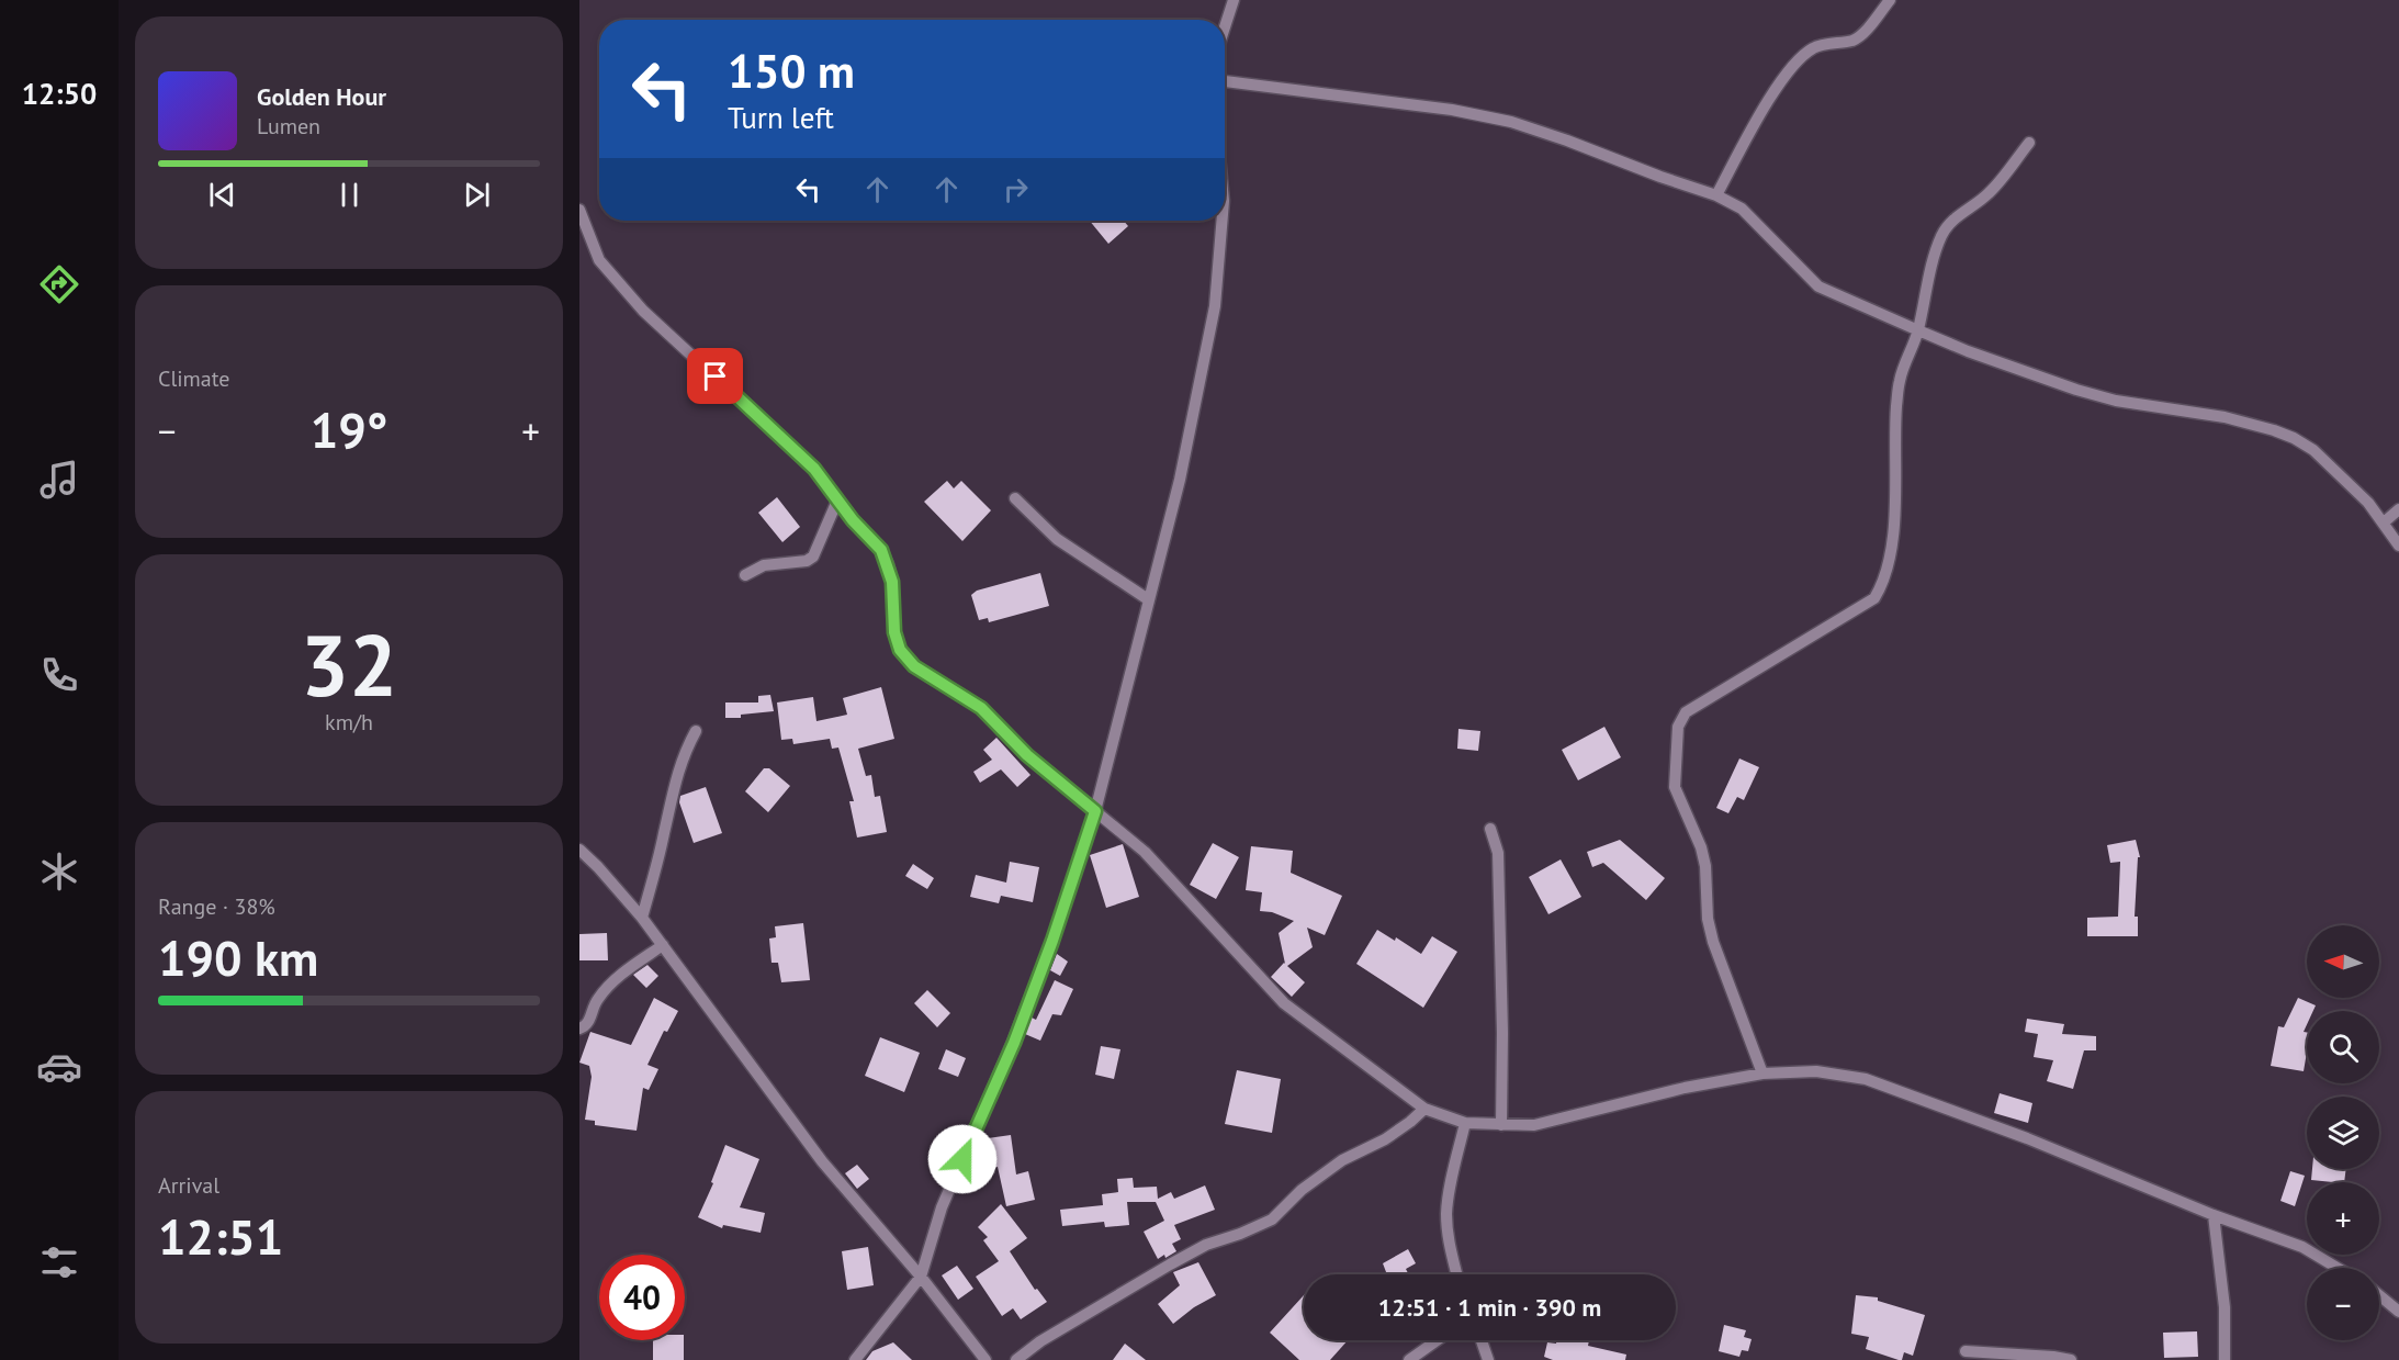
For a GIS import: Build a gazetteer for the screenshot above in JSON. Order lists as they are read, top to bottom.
{
  "north": "left",
  "page": {
    "tabs": "12:50",
    "turn": ["150 m", "Turn left"],
    "song": ["Golden Hour", "Lumen"],
    "tile": [
      "Climate",
      ["32", "km/h"],
      ["Range · 38%", "190 km"],
      ["Arrival", "12:51"]
    ],
    "heat": ["−", "19°", "+"],
    "map_buttons": ["+", "−"],
    "limit": "40",
    "trip": "12:51 · 1 min · 390 m"
  }
}
